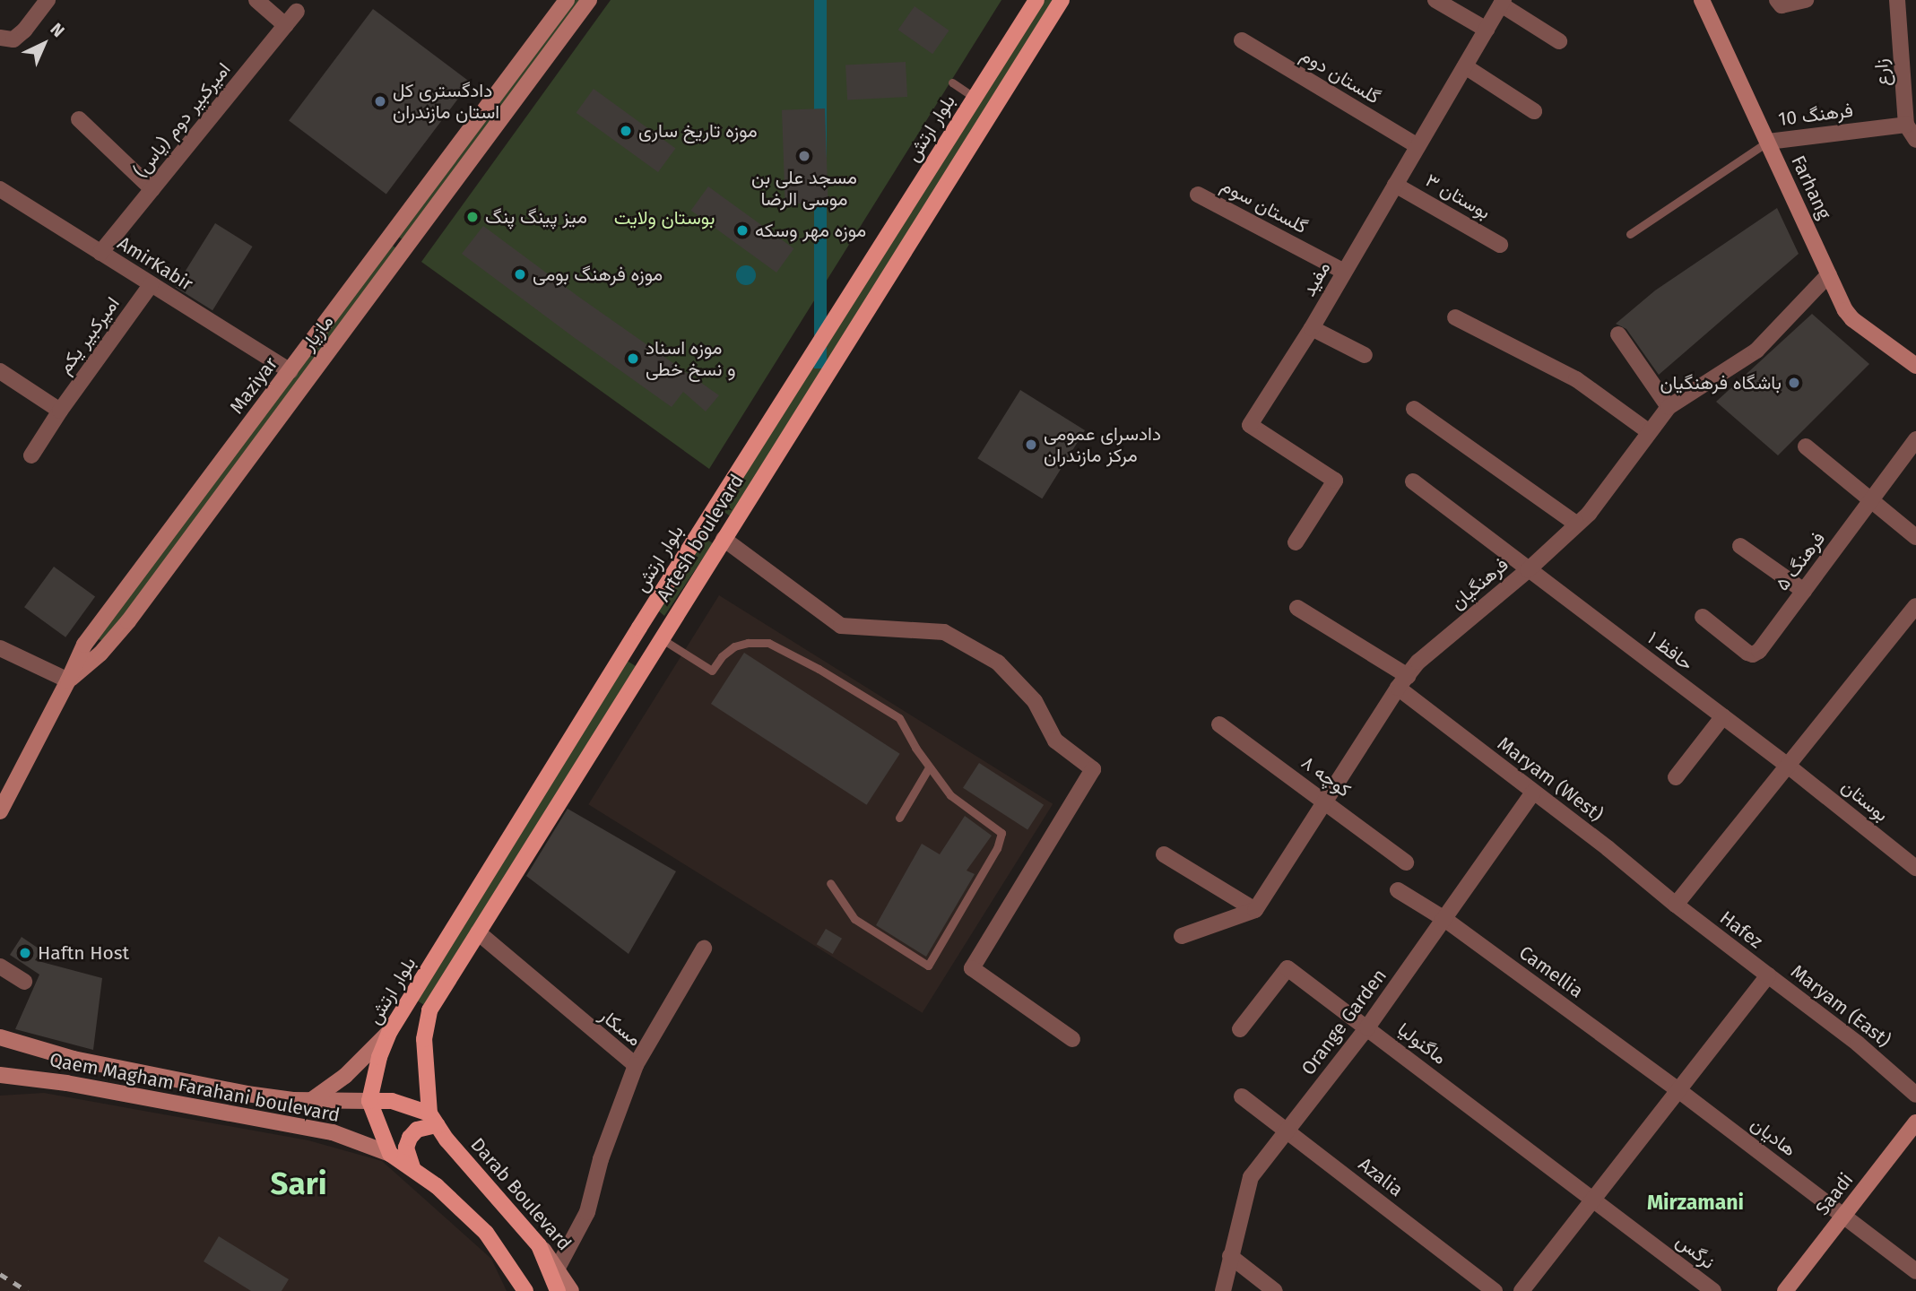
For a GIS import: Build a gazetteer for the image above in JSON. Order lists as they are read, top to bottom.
{
  "streets": {
    "main road": [
      "بلوار ارتش",
      "Farhang",
      "مازیار",
      "Maziyar",
      "Artesh boulevard",
      "Qaem Magham Farahani boulevard",
      "Darab Boulevard",
      "Saadi"
    ],
    "street": [
      "زارع",
      "گلستان دوم",
      "فرهنگ 10",
      "امیرکبیر دوم (یاس)",
      "بوستان ۳",
      "گلستان سوم",
      "AmirKabir",
      "مفید",
      "امیرکبیر یکم",
      "فرهنگ ۵",
      "فرهنگیان",
      "حافظ ۱",
      "کوچه ۸",
      "Maryam (West)",
      "بوستان",
      "Hafez",
      "Camellia",
      "Maryam (East)",
      "Orange Garden",
      "مسکار",
      "ماگنولیا",
      "هادیان",
      "Azalia",
      "نرگس"
    ]
  },
  "crossings": [
    ["زارع", "فرهنگ 10"],
    ["گلستان دوم", "مفید"],
    ["فرهنگ 10", "Farhang"],
    ["امیرکبیر دوم (یاس)", "AmirKabir"],
    ["بلوار ارتش", "Qaem Magham Farahani boulevard"],
    ["Farhang", "فرهنگیان"],
    ["بوستان ۳", "مفید"],
    ["گلستان سوم", "مفید"],
    ["AmirKabir", "امیرکبیر یکم"],
    ["AmirKabir", "Maziyar"],
    ["مازیار", "Maziyar"],
    ["Artesh boulevard", "مسکار"],
    ["Artesh boulevard", "Qaem Magham Farahani boulevard"],
    ["Artesh boulevard", "Darab Boulevard"],
    ["فرهنگیان", "حافظ ۱"],
    ["فرهنگیان", "کوچه ۸"],
    ["فرهنگیان", "Maryam (West)"],
    ["حافظ ۱", "بوستان"],
    ["Maryam (West)", "Hafez"],
    ["Maryam (West)", "Orange Garden"],
    ["Hafez", "Camellia"],
    ["Hafez", "Maryam (East)"],
    ["Hafez", "ماگنولیا"],
    ["Hafez", "هادیان"],
    ["Hafez", "نرگس"],
    ["Camellia", "Orange Garden"],
    ["Camellia", "هادیان"],
    ["Orange Garden", "ماگنولیا"],
    ["Orange Garden", "Azalia"],
    ["ماگنولیا", "نرگس"],
    ["Qaem Magham Farahani boulevard", "Darab Boulevard"],
    ["هادیان", "Saadi"]
  ],
  "districts": ["Sari", "Mirzamani"],
  "parks": ["بوستان ولایت"],
  "places": [
    "دادگستری کل استان مازندران",
    "موزه تاریخ ساری",
    "مسجد علی بن موسی الرضا",
    "میز پینگ پنگ",
    "موزه مهر وسکه",
    "موزه فرهنگ بومی",
    "موزه اسناد و نسخ خطی",
    "باشگاه فرهنگیان",
    "دادسرای عمومی مرکز مازندران",
    "Haftn Host"
  ],
  "north": "top right"
}
